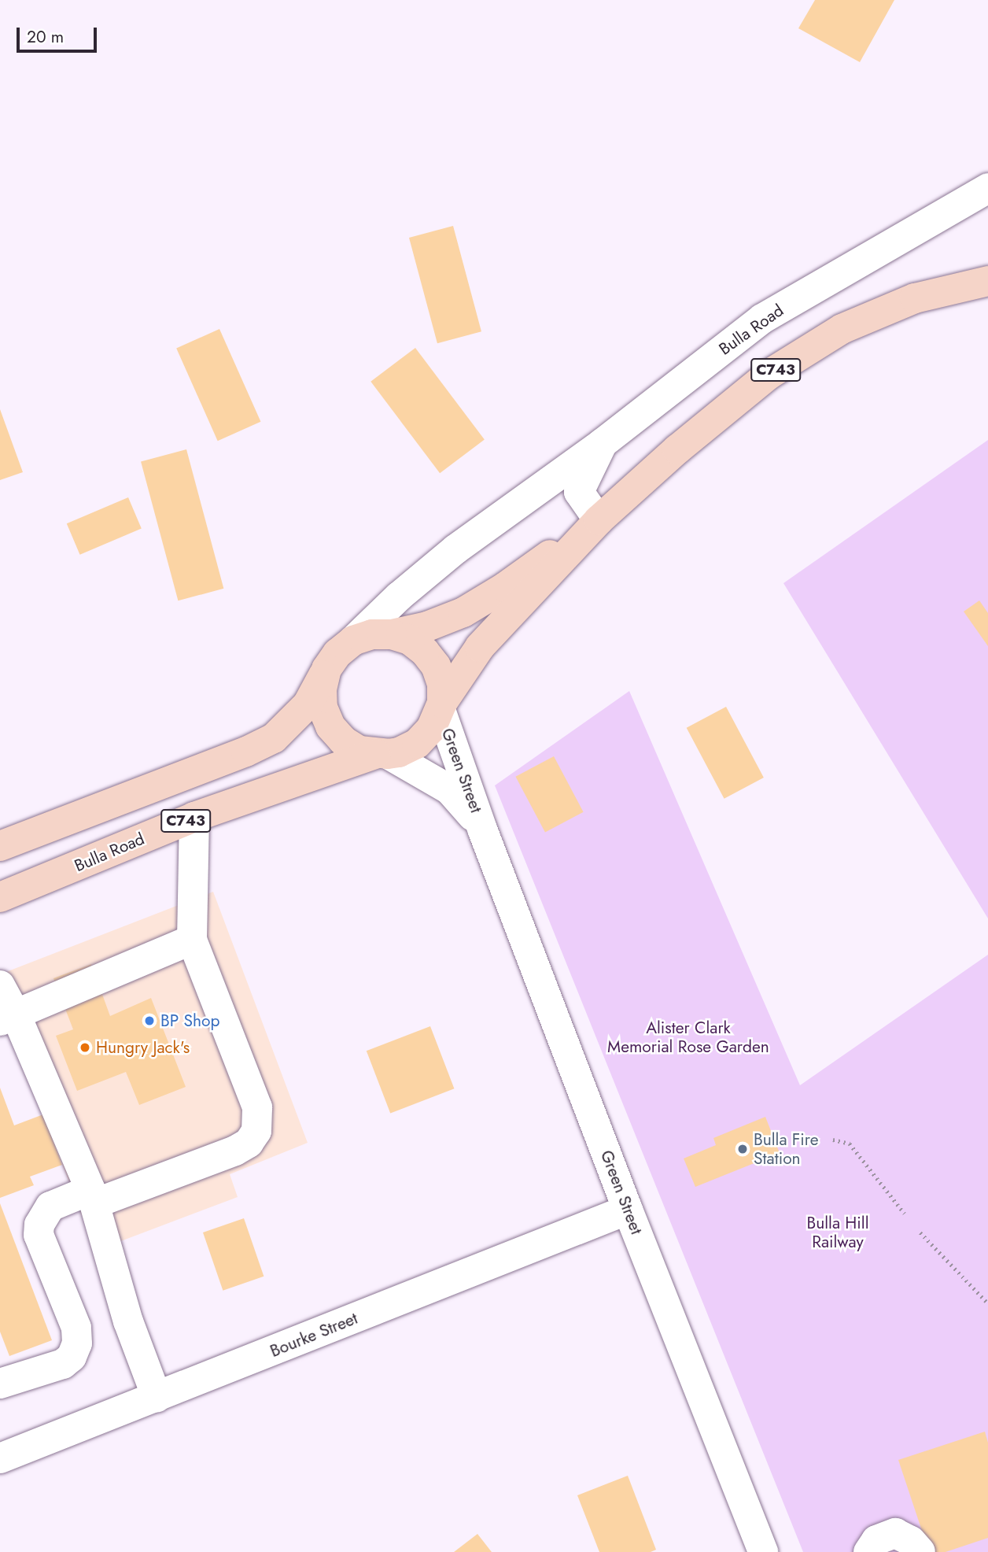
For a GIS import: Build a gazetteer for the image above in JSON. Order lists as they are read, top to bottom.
{
  "streets": {
    "main road": ["Bulla Road", "C743"],
    "street": ["Green Street", "Bourke Street"]
  },
  "crossings": [
    ["Bulla Road", "C743"],
    ["Bulla Road", "Green Street"],
    ["C743", "Green Street"],
    ["Green Street", "Bourke Street"]
  ],
  "parks": ["Alister Clark Memorial Rose Garden", "Bulla Hill Railway"],
  "places": ["BP Shop", "Hungry Jack's", "Bulla Fire Station"],
  "scale_bar": "20 m"
}
